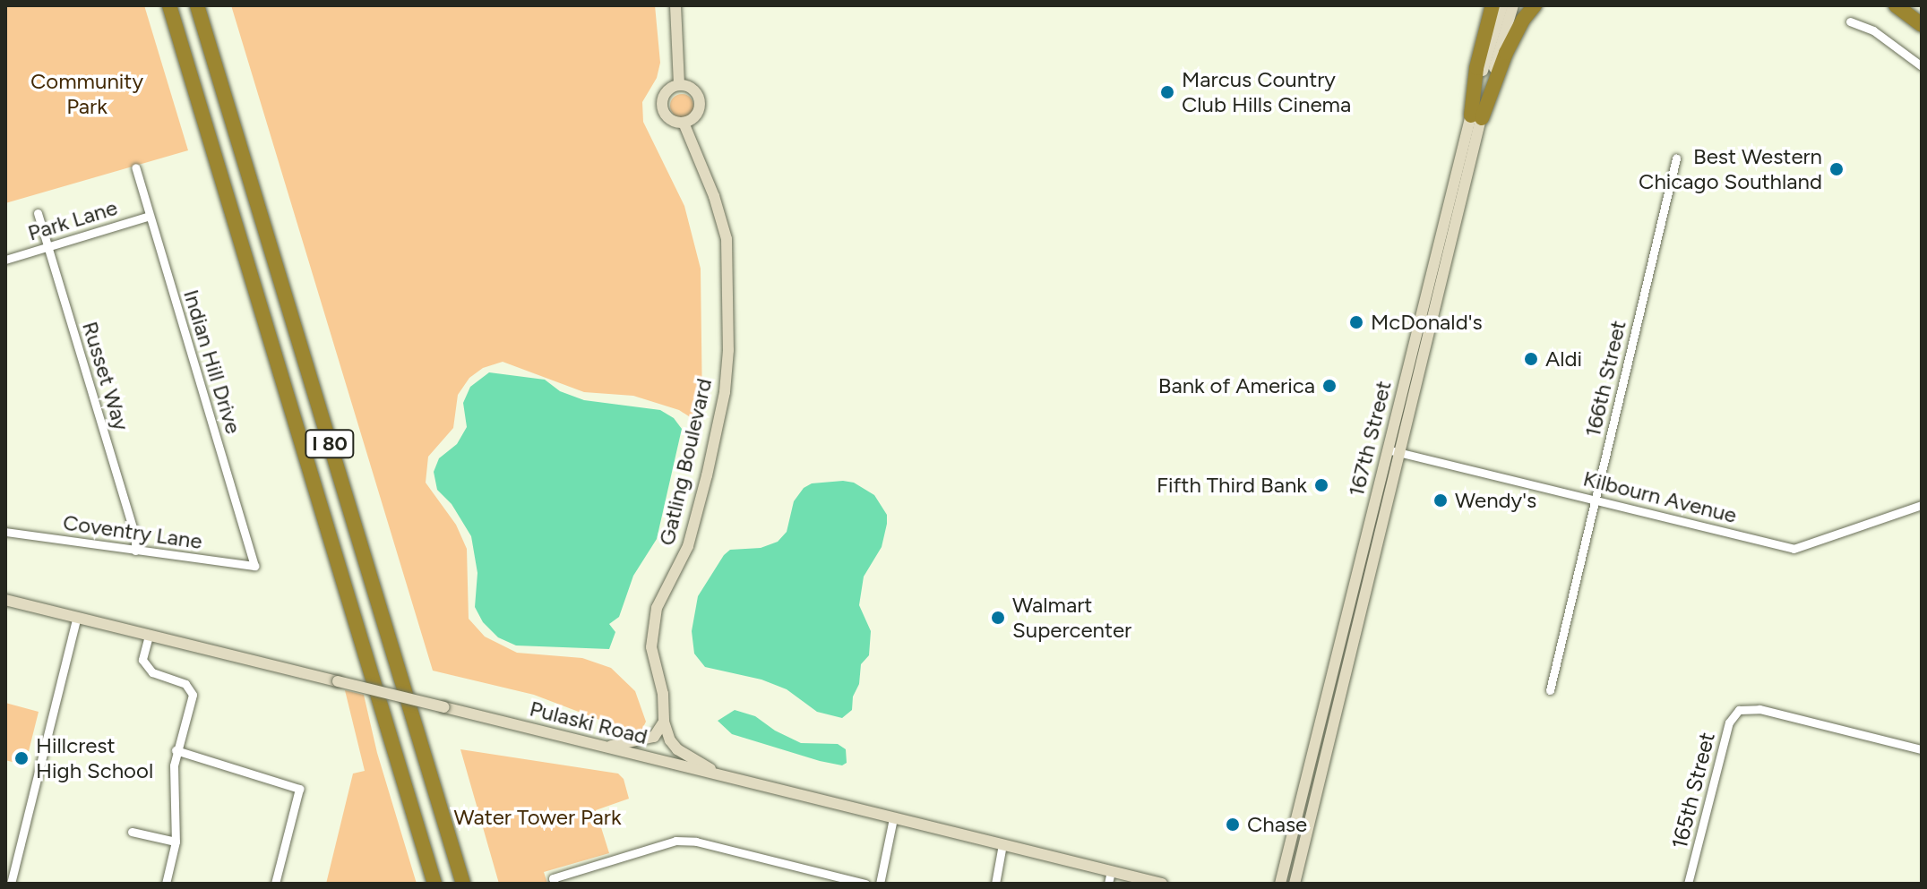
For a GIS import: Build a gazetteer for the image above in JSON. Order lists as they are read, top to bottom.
{
  "streets": {
    "highway": ["I 80"],
    "main road": ["167th Street", "Gatling Boulevard", "Pulaski Road"],
    "street": [
      "Park Lane",
      "Indian Hill Drive",
      "Russet Way",
      "166th Street",
      "Kilbourn Avenue",
      "Coventry Lane",
      "165th Street"
    ]
  },
  "crossings": [
    ["Park Lane", "Indian Hill Drive"],
    ["Park Lane", "Russet Way"],
    ["Indian Hill Drive", "Coventry Lane"],
    ["Russet Way", "Coventry Lane"],
    ["166th Street", "Kilbourn Avenue"],
    ["167th Street", "Kilbourn Avenue"],
    ["Gatling Boulevard", "Pulaski Road"]
  ],
  "parks": ["Community Park", "Water Tower Park"],
  "places": [
    "Marcus Country Club Hills Cinema",
    "Best Western Chicago Southland",
    "McDonald's",
    "Aldi",
    "Bank of America",
    "Fifth Third Bank",
    "Wendy's",
    "Walmart Supercenter",
    "Hillcrest High School",
    "Chase"
  ]
}
